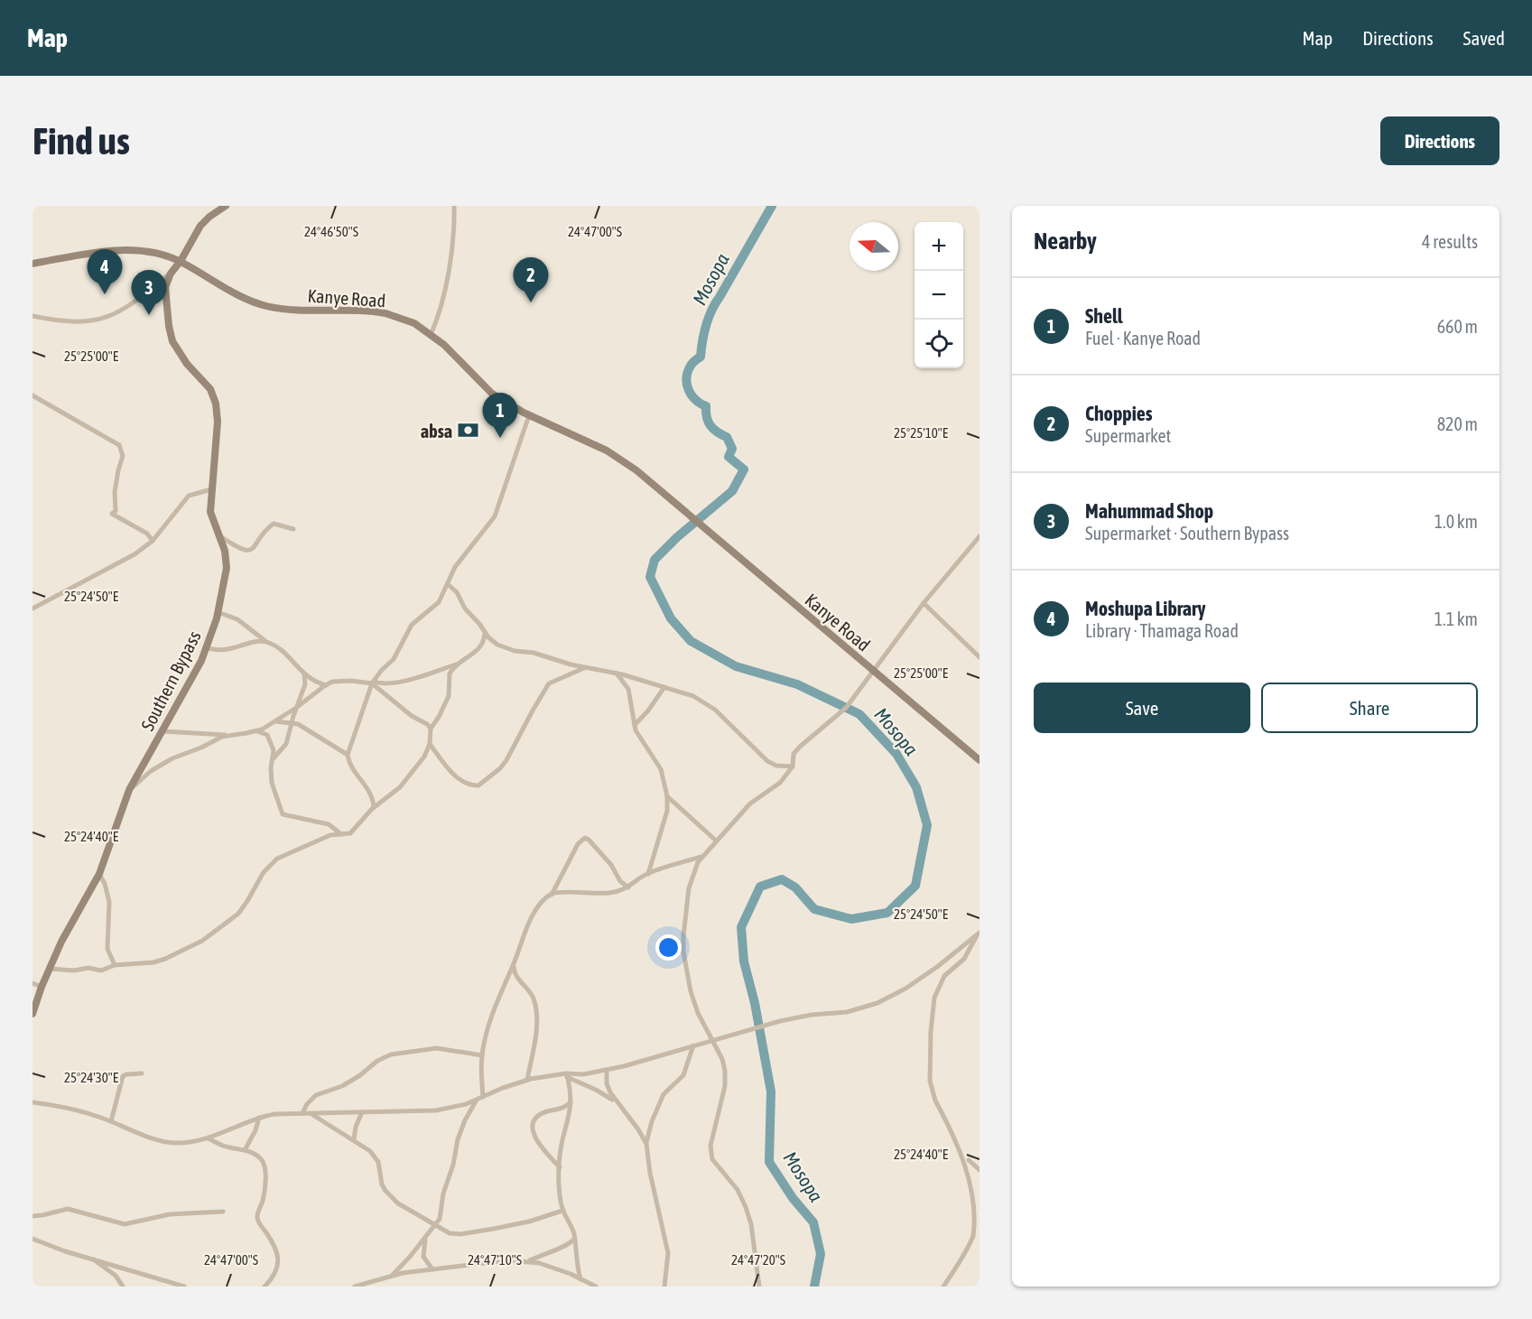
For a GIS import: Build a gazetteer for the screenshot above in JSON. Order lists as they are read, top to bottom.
{
  "streets": {
    "main road": ["Kanye Road", "Southern Bypass"]
  },
  "crossings": [
    ["Kanye Road", "Southern Bypass"]
  ],
  "water": ["Mosopa"],
  "places": {
    "bank": ["absa"]
  },
  "north": "left",
  "page": {
    "header": "Map",
    "nav": ["Map", "Directions", "Saved"],
    "buttons": [
      "Directions",
      ["Save", "Share"]
    ],
    "title": "Find us",
    "heading": ["Nearby", "4 results"],
    "map_buttons": ["+", "−"],
    "pins": [
      "4",
      "2",
      "3",
      "1"
    ],
    "list": [
      {
        "mark": "1",
        "name": "Shell",
        "note": "Fuel · Kanye Road",
        "value": "660 m"
      },
      {
        "mark": "2",
        "name": "Choppies",
        "note": "Supermarket",
        "value": "820 m"
      },
      {
        "mark": "3",
        "name": "Mahummad Shop",
        "note": "Supermarket · Southern Bypass",
        "value": "1.0 km"
      },
      {
        "mark": "4",
        "name": "Moshupa Library",
        "note": "Library · Thamaga Road",
        "value": "1.1 km"
      }
    ]
  },
  "coordinates": [
    "24°46'50\"S",
    "24°47'00\"S",
    "25°25'00\"E",
    "25°25'10\"E",
    "25°24'50\"E",
    "25°24'40\"E",
    "25°24'30\"E",
    "24°47'10\"S",
    "24°47'20\"S"
  ]
}
